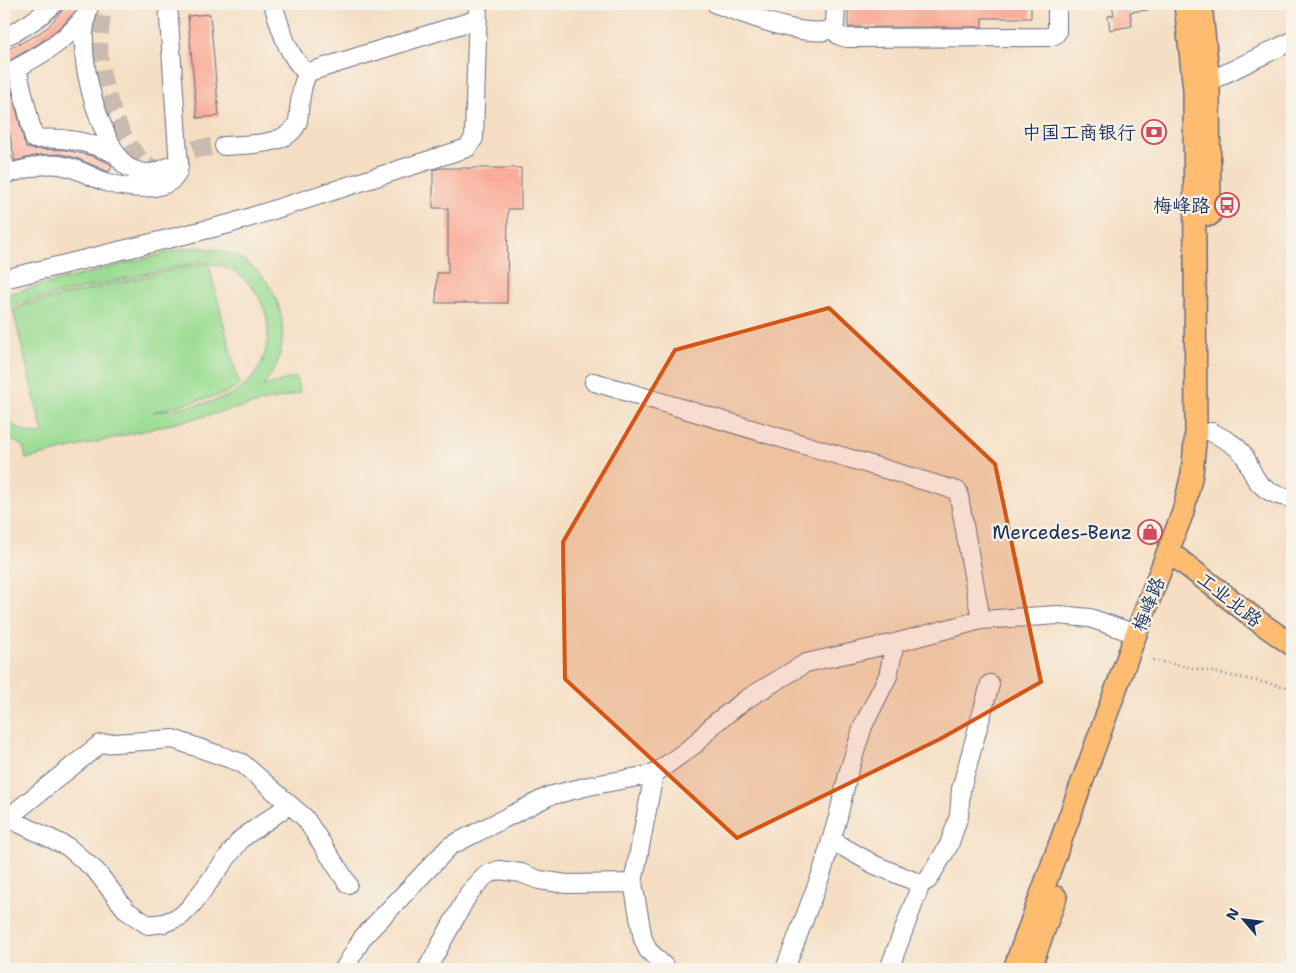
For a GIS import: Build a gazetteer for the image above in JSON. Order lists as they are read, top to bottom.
{
  "streets": {
    "main road": ["工业北路", "梅峰路"]
  },
  "crossings": [
    ["工业北路", "梅峰路"]
  ],
  "places": {
    "bank": ["中国工商银行"],
    "bus stop": ["梅峰路"],
    "shop": ["Mercedes-Benz"]
  },
  "north": "top left"
}
